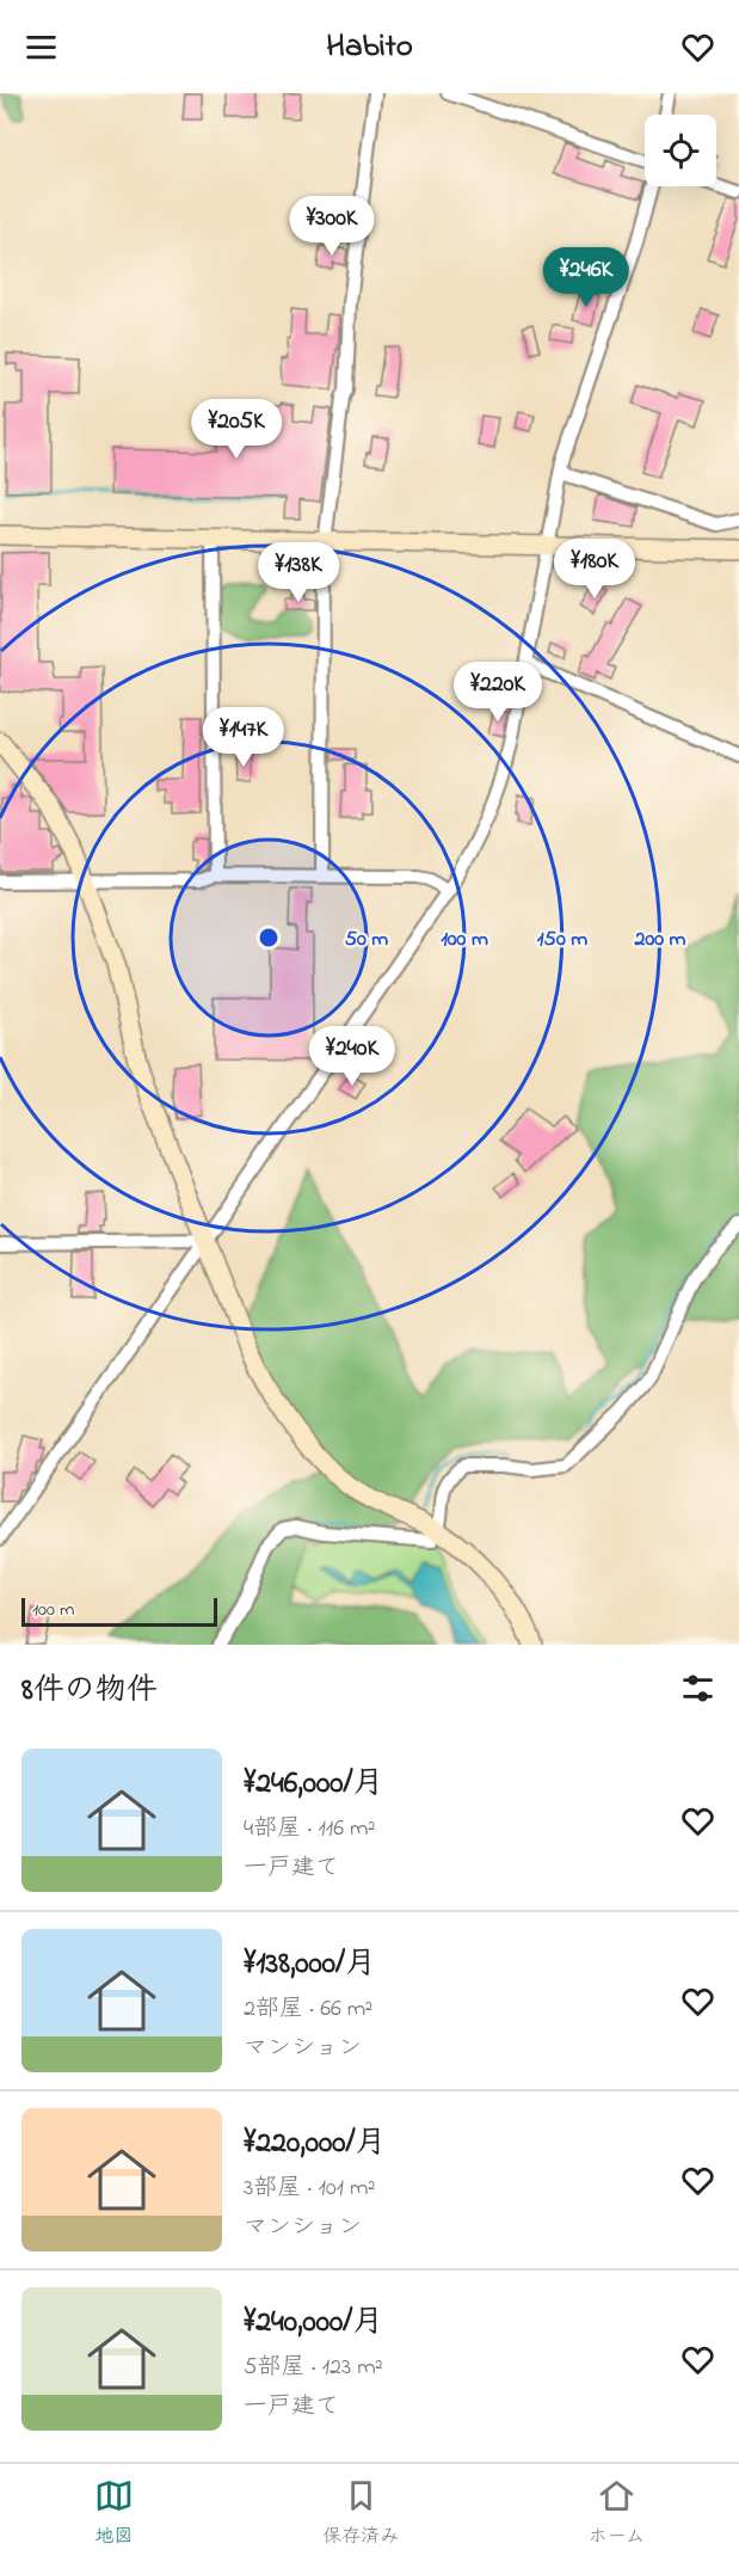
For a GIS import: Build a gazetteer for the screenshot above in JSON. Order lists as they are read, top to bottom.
{
  "scale_bar": "100 m",
  "page": {
    "header": "Habito",
    "price": [
      "¥300K",
      "¥246K",
      "¥205K",
      "¥180K",
      "¥138K",
      "¥220K",
      "¥147K",
      "¥240K"
    ],
    "scale": "100 m",
    "heading": "8件の物件",
    "list": [
      {
        "name": "¥246,000/月",
        "note": "4部屋 · 116 m² · 一戸建て"
      },
      {
        "name": "¥138,000/月",
        "note": "2部屋 · 66 m² · マンション"
      },
      {
        "name": "¥220,000/月",
        "note": "3部屋 · 101 m² · マンション"
      },
      {
        "name": "¥240,000/月",
        "note": "5部屋 · 123 m² · 一戸建て"
      }
    ],
    "tabs": ["地図", "保存済み", "ホーム"]
  },
  "rings": [
    "50 m",
    "100 m",
    "150 m",
    "200 m"
  ]
}
